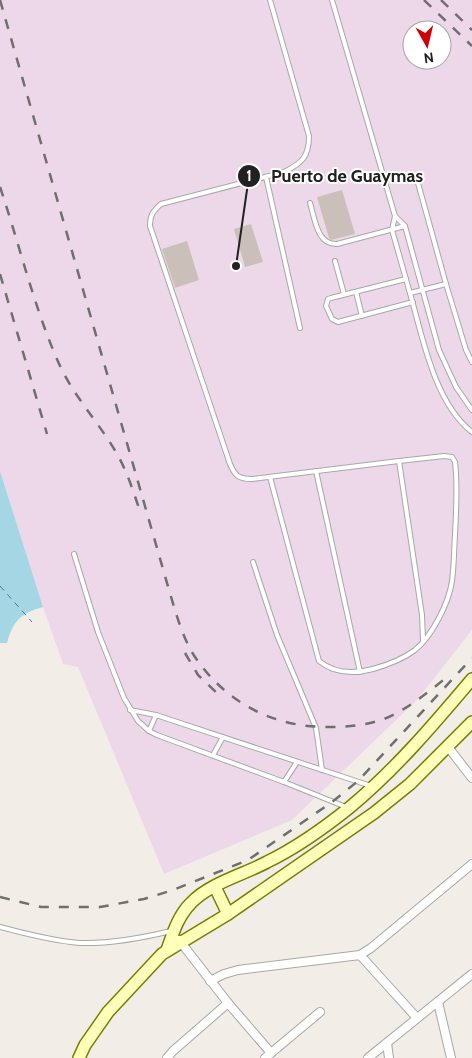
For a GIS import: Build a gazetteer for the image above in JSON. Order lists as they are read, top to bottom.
{
  "places": ["Puerto de Guaymas"],
  "north": "bottom"
}
